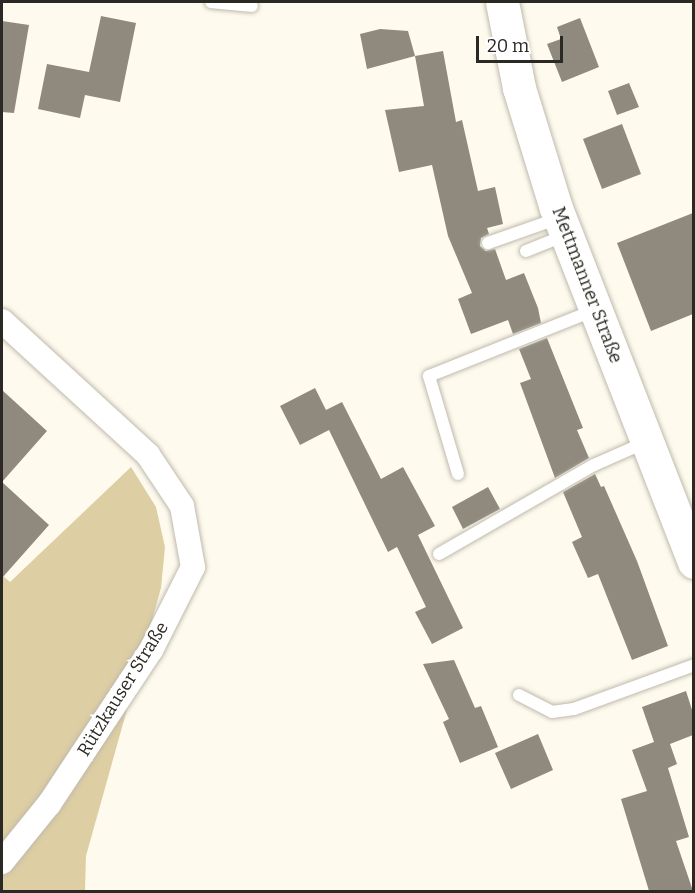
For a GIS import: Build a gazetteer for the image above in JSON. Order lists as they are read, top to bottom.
{
  "streets": {
    "street": ["Mettmanner Straße", "Rützkauser Straße"]
  },
  "scale_bar": "20 m"
}
